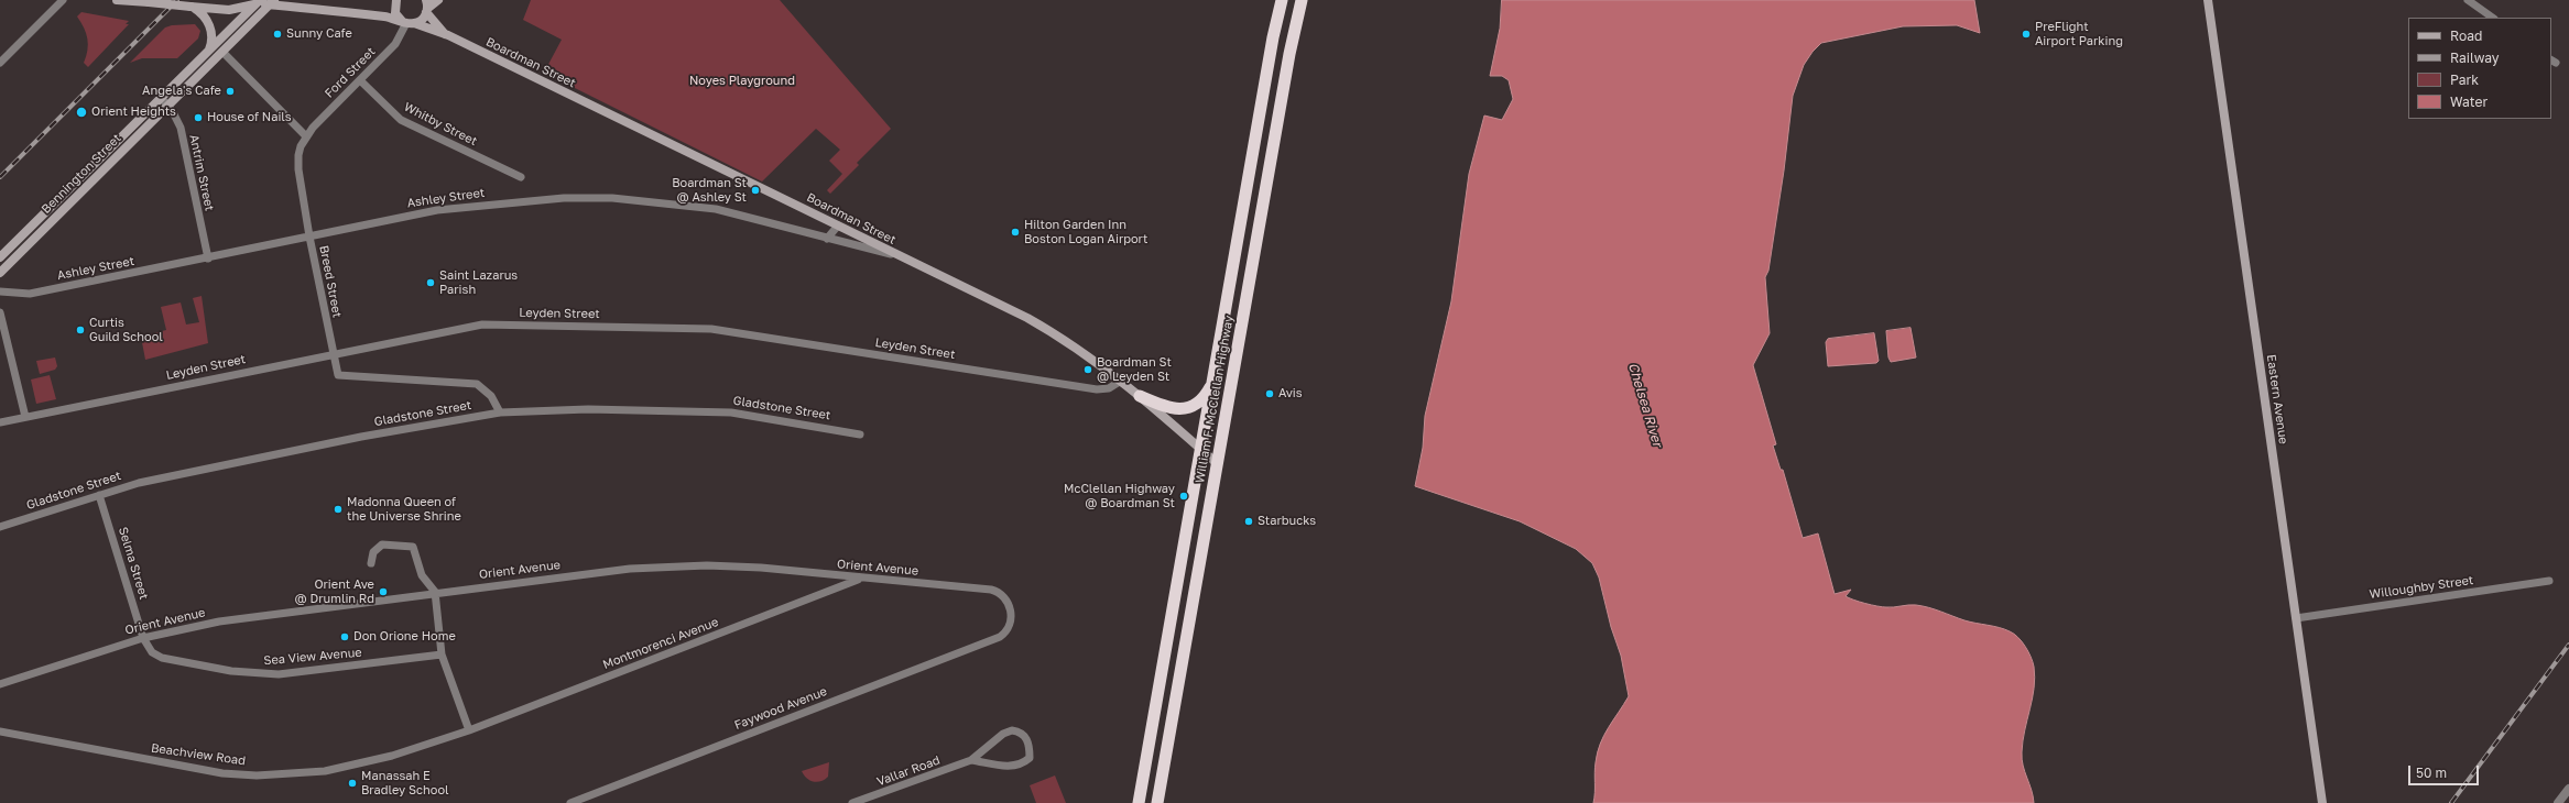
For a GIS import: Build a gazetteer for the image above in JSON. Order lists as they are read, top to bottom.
{
  "streets": {
    "highway": ["William F. McClellan Highway"],
    "main road": ["Boardman Street", "Bennington Street", "Eastern Avenue"],
    "street": [
      "Ford Street",
      "Whitby Street",
      "Antrim Street",
      "Ashley Street",
      "Breed Street",
      "Leyden Street",
      "Gladstone Street",
      "Selma Street",
      "Orient Avenue",
      "Willoughby Street",
      "Montmorenci Avenue",
      "Sea View Avenue",
      "Faywood Avenue",
      "Beachview Road",
      "Vallar Road"
    ]
  },
  "crossings": [
    ["Boardman Street", "Ford Street"],
    ["Boardman Street", "Bennington Street"],
    ["Boardman Street", "Ashley Street"],
    ["Boardman Street", "Leyden Street"],
    ["Boardman Street", "William F. McClellan Highway"],
    ["Ford Street", "Whitby Street"],
    ["Ford Street", "Breed Street"],
    ["Antrim Street", "Bennington Street"],
    ["Antrim Street", "Ashley Street"],
    ["Ashley Street", "Breed Street"],
    ["Breed Street", "Leyden Street"],
    ["Breed Street", "Gladstone Street"],
    ["Eastern Avenue", "Willoughby Street"],
    ["Gladstone Street", "Selma Street"],
    ["Selma Street", "Orient Avenue"],
    ["Selma Street", "Sea View Avenue"],
    ["Orient Avenue", "Montmorenci Avenue"],
    ["Orient Avenue", "Sea View Avenue"],
    ["Orient Avenue", "Faywood Avenue"],
    ["Montmorenci Avenue", "Beachview Road"]
  ],
  "water": ["Chelsea River"],
  "parks": ["Noyes Playground"],
  "places": [
    "Sunny Cafe",
    "PreFlight Airport Parking",
    "Angela's Cafe",
    "Orient Heights",
    "House of Nails",
    "Boardman St @ Ashley St",
    "Hilton Garden Inn Boston Logan Airport",
    "Saint Lazarus Parish",
    "Curtis Guild School",
    "Boardman St @ Leyden St",
    "Avis",
    "McClellan Highway @ Boardman St",
    "Madonna Queen of the Universe Shrine",
    "Starbucks",
    "Orient Ave @ Drumlin Rd",
    "Don Orione Home",
    "Manassah E Bradley School"
  ],
  "legend": [
    "Road",
    "Railway",
    "Park",
    "Water"
  ],
  "scale_bar": "50 m"
}
